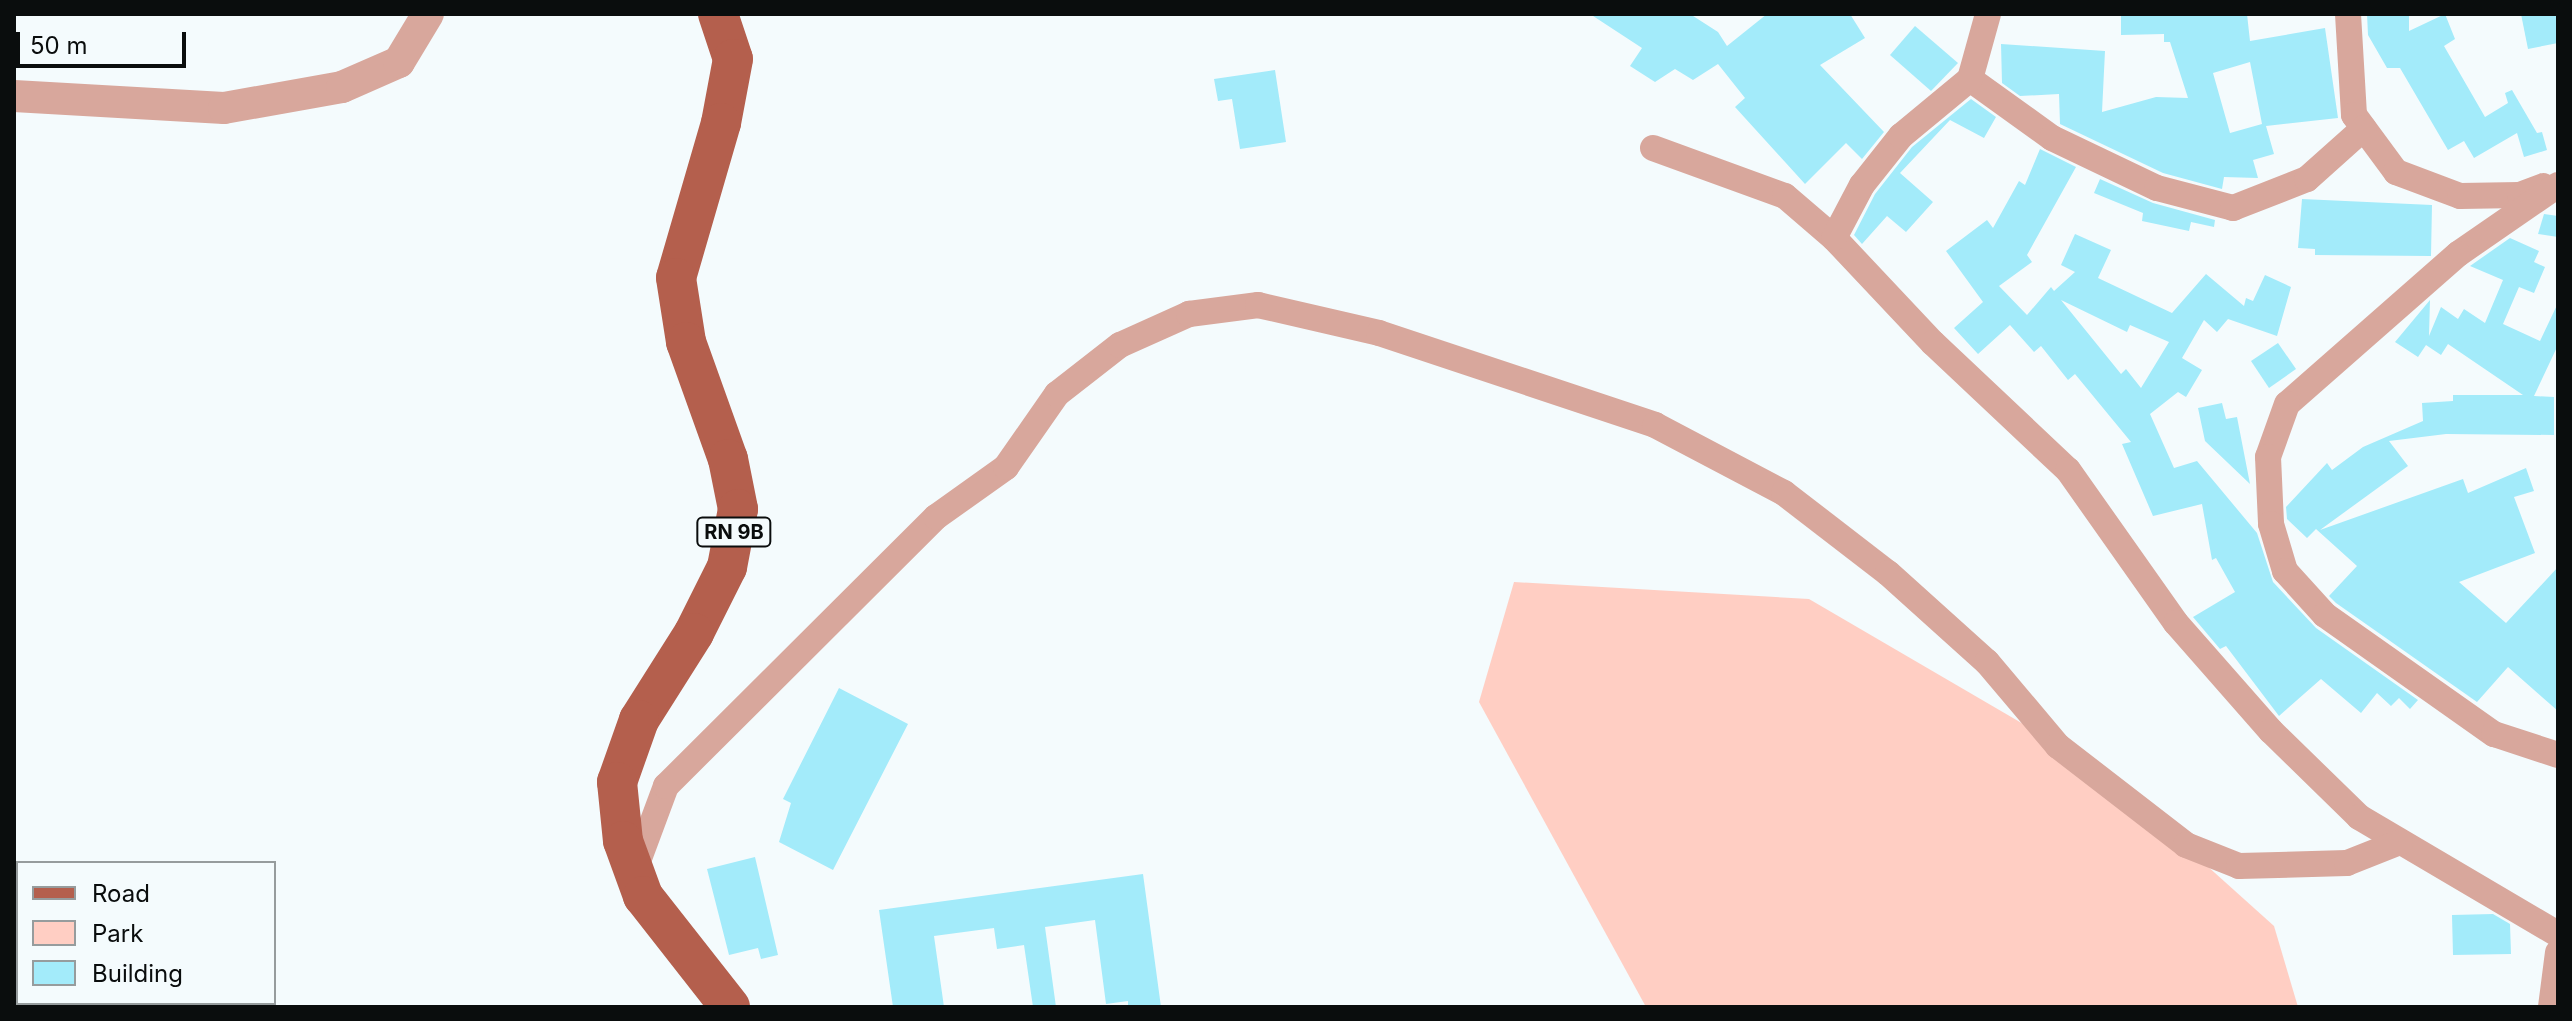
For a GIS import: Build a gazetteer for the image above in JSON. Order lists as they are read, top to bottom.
{
  "streets": {
    "main road": ["RN 9B"]
  },
  "legend": ["Road", "Park", "Building"],
  "scale_bar": "50 m"
}
